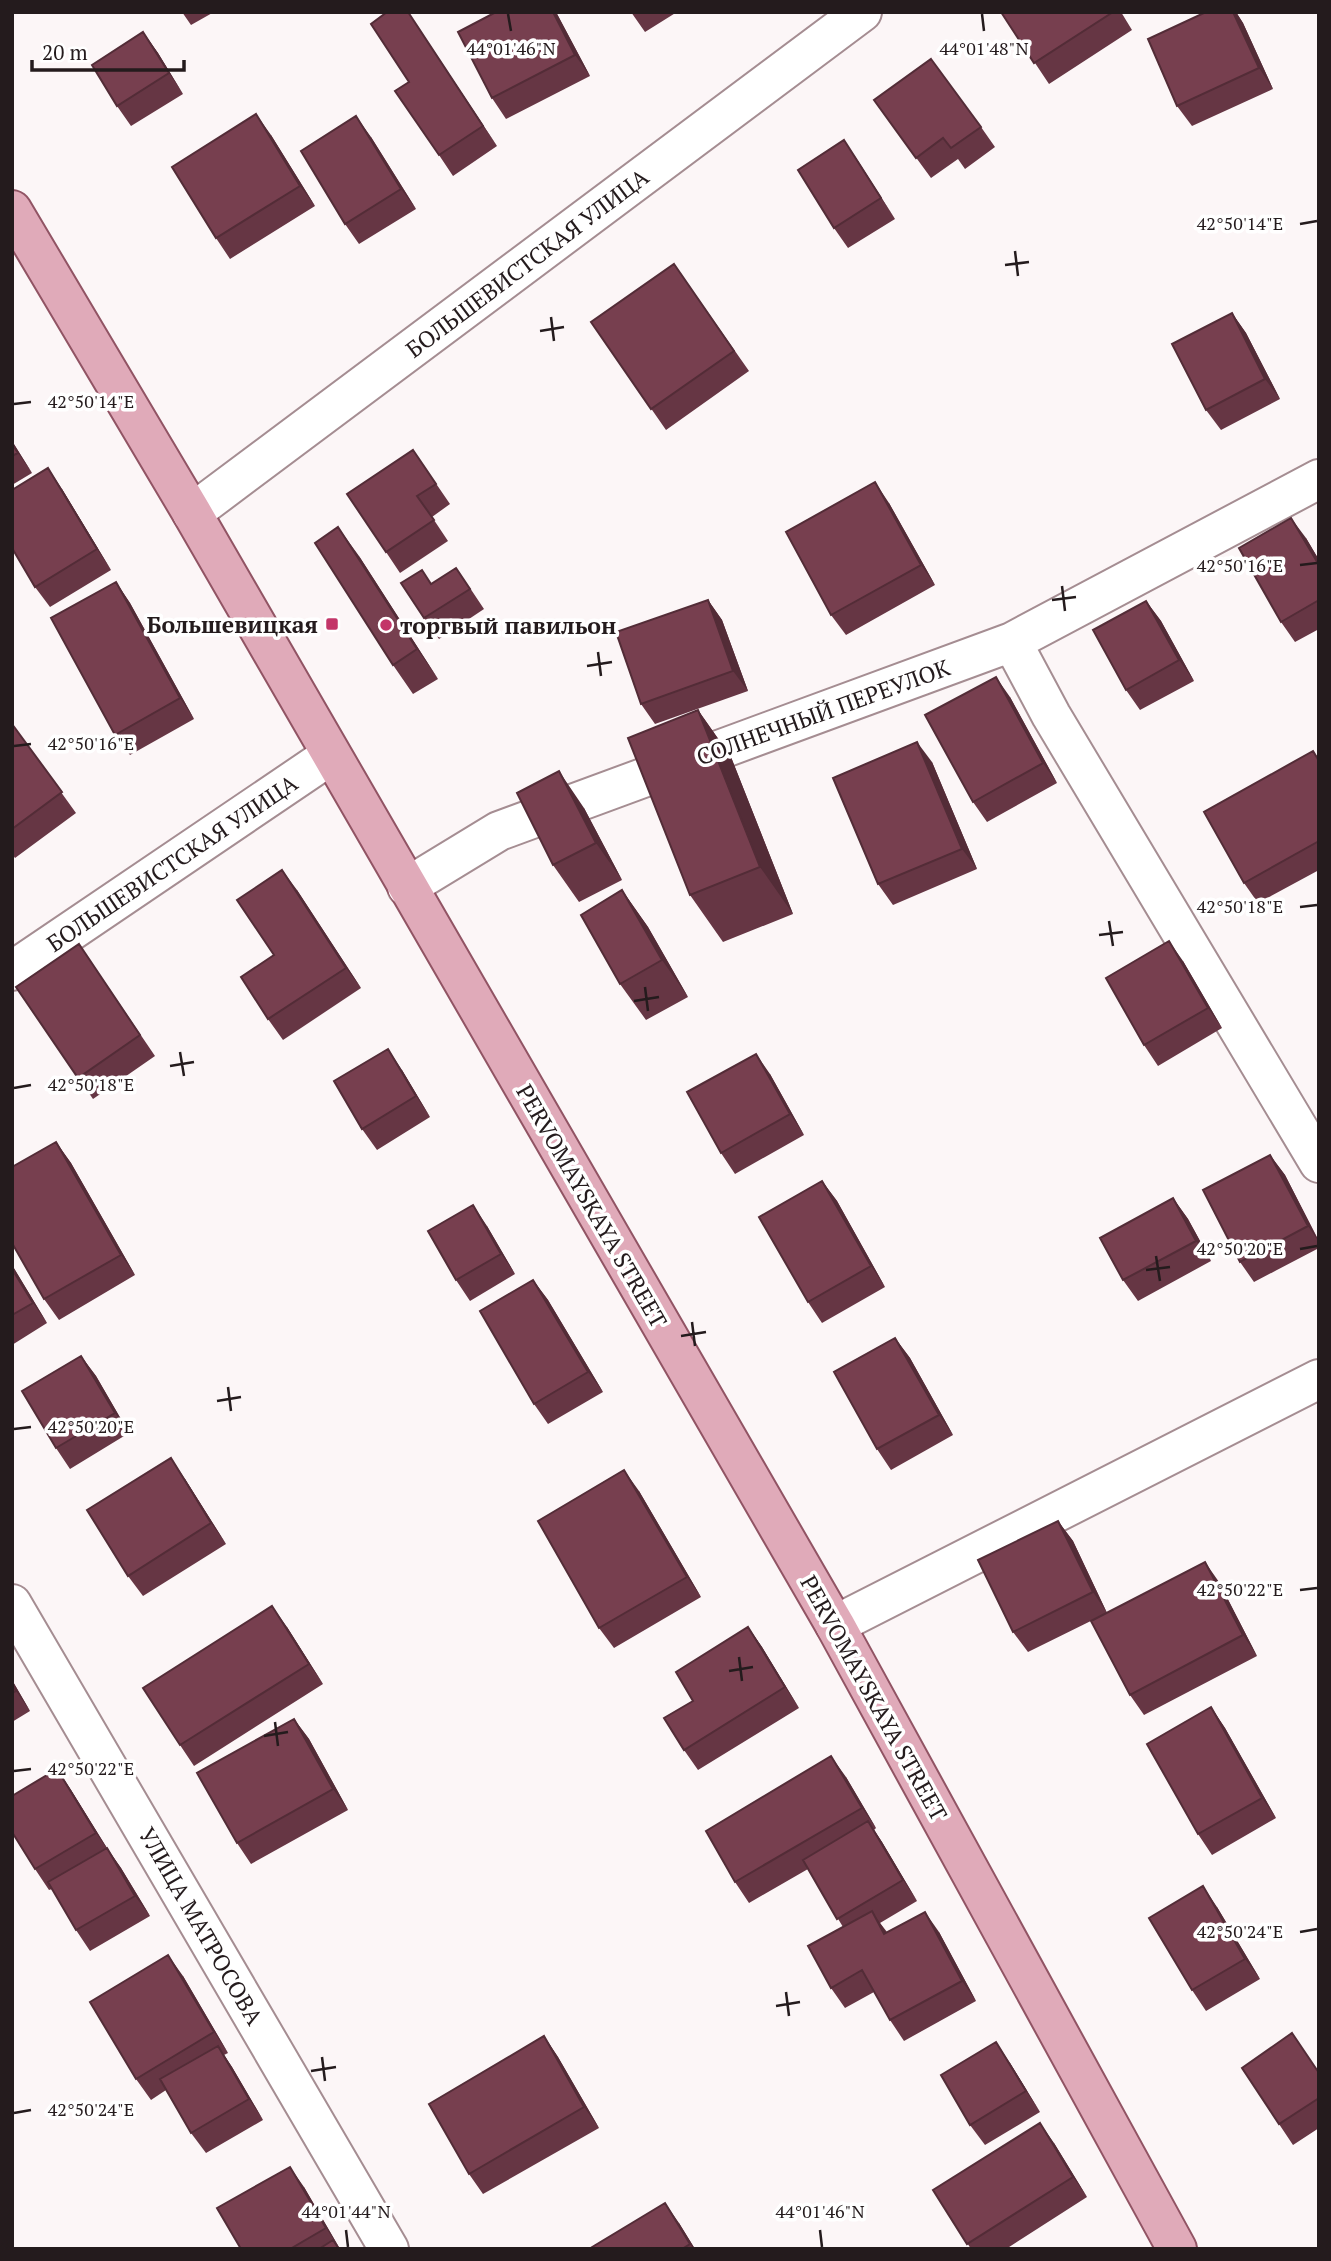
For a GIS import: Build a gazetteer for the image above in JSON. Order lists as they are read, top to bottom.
{
  "streets": {
    "main road": ["PERVOMAYSKAYA STREET"],
    "street": ["БОЛЬШЕВИСТСКАЯ УЛИЦА", "СОЛНЕЧНЫЙ ПЕРЕУЛОК", "УЛИЦА МАТРОСОВА"]
  },
  "crossings": [
    ["БОЛЬШЕВИСТСКАЯ УЛИЦА", "PERVOMAYSKAYA STREET"],
    ["СОЛНЕЧНЫЙ ПЕРЕУЛОК", "PERVOMAYSKAYA STREET"]
  ],
  "places": {
    "transit": ["Большевицкая"],
    "other": ["торгвый павильон"]
  },
  "scale_bar": "20 m",
  "coordinates": [
    "44°01'46\"N",
    "44°01'48\"N",
    "42°50'14\"E",
    "42°50'16\"E",
    "42°50'18\"E",
    "42°50'20\"E",
    "42°50'22\"E",
    "42°50'24\"E",
    "44°01'44\"N"
  ]
}
